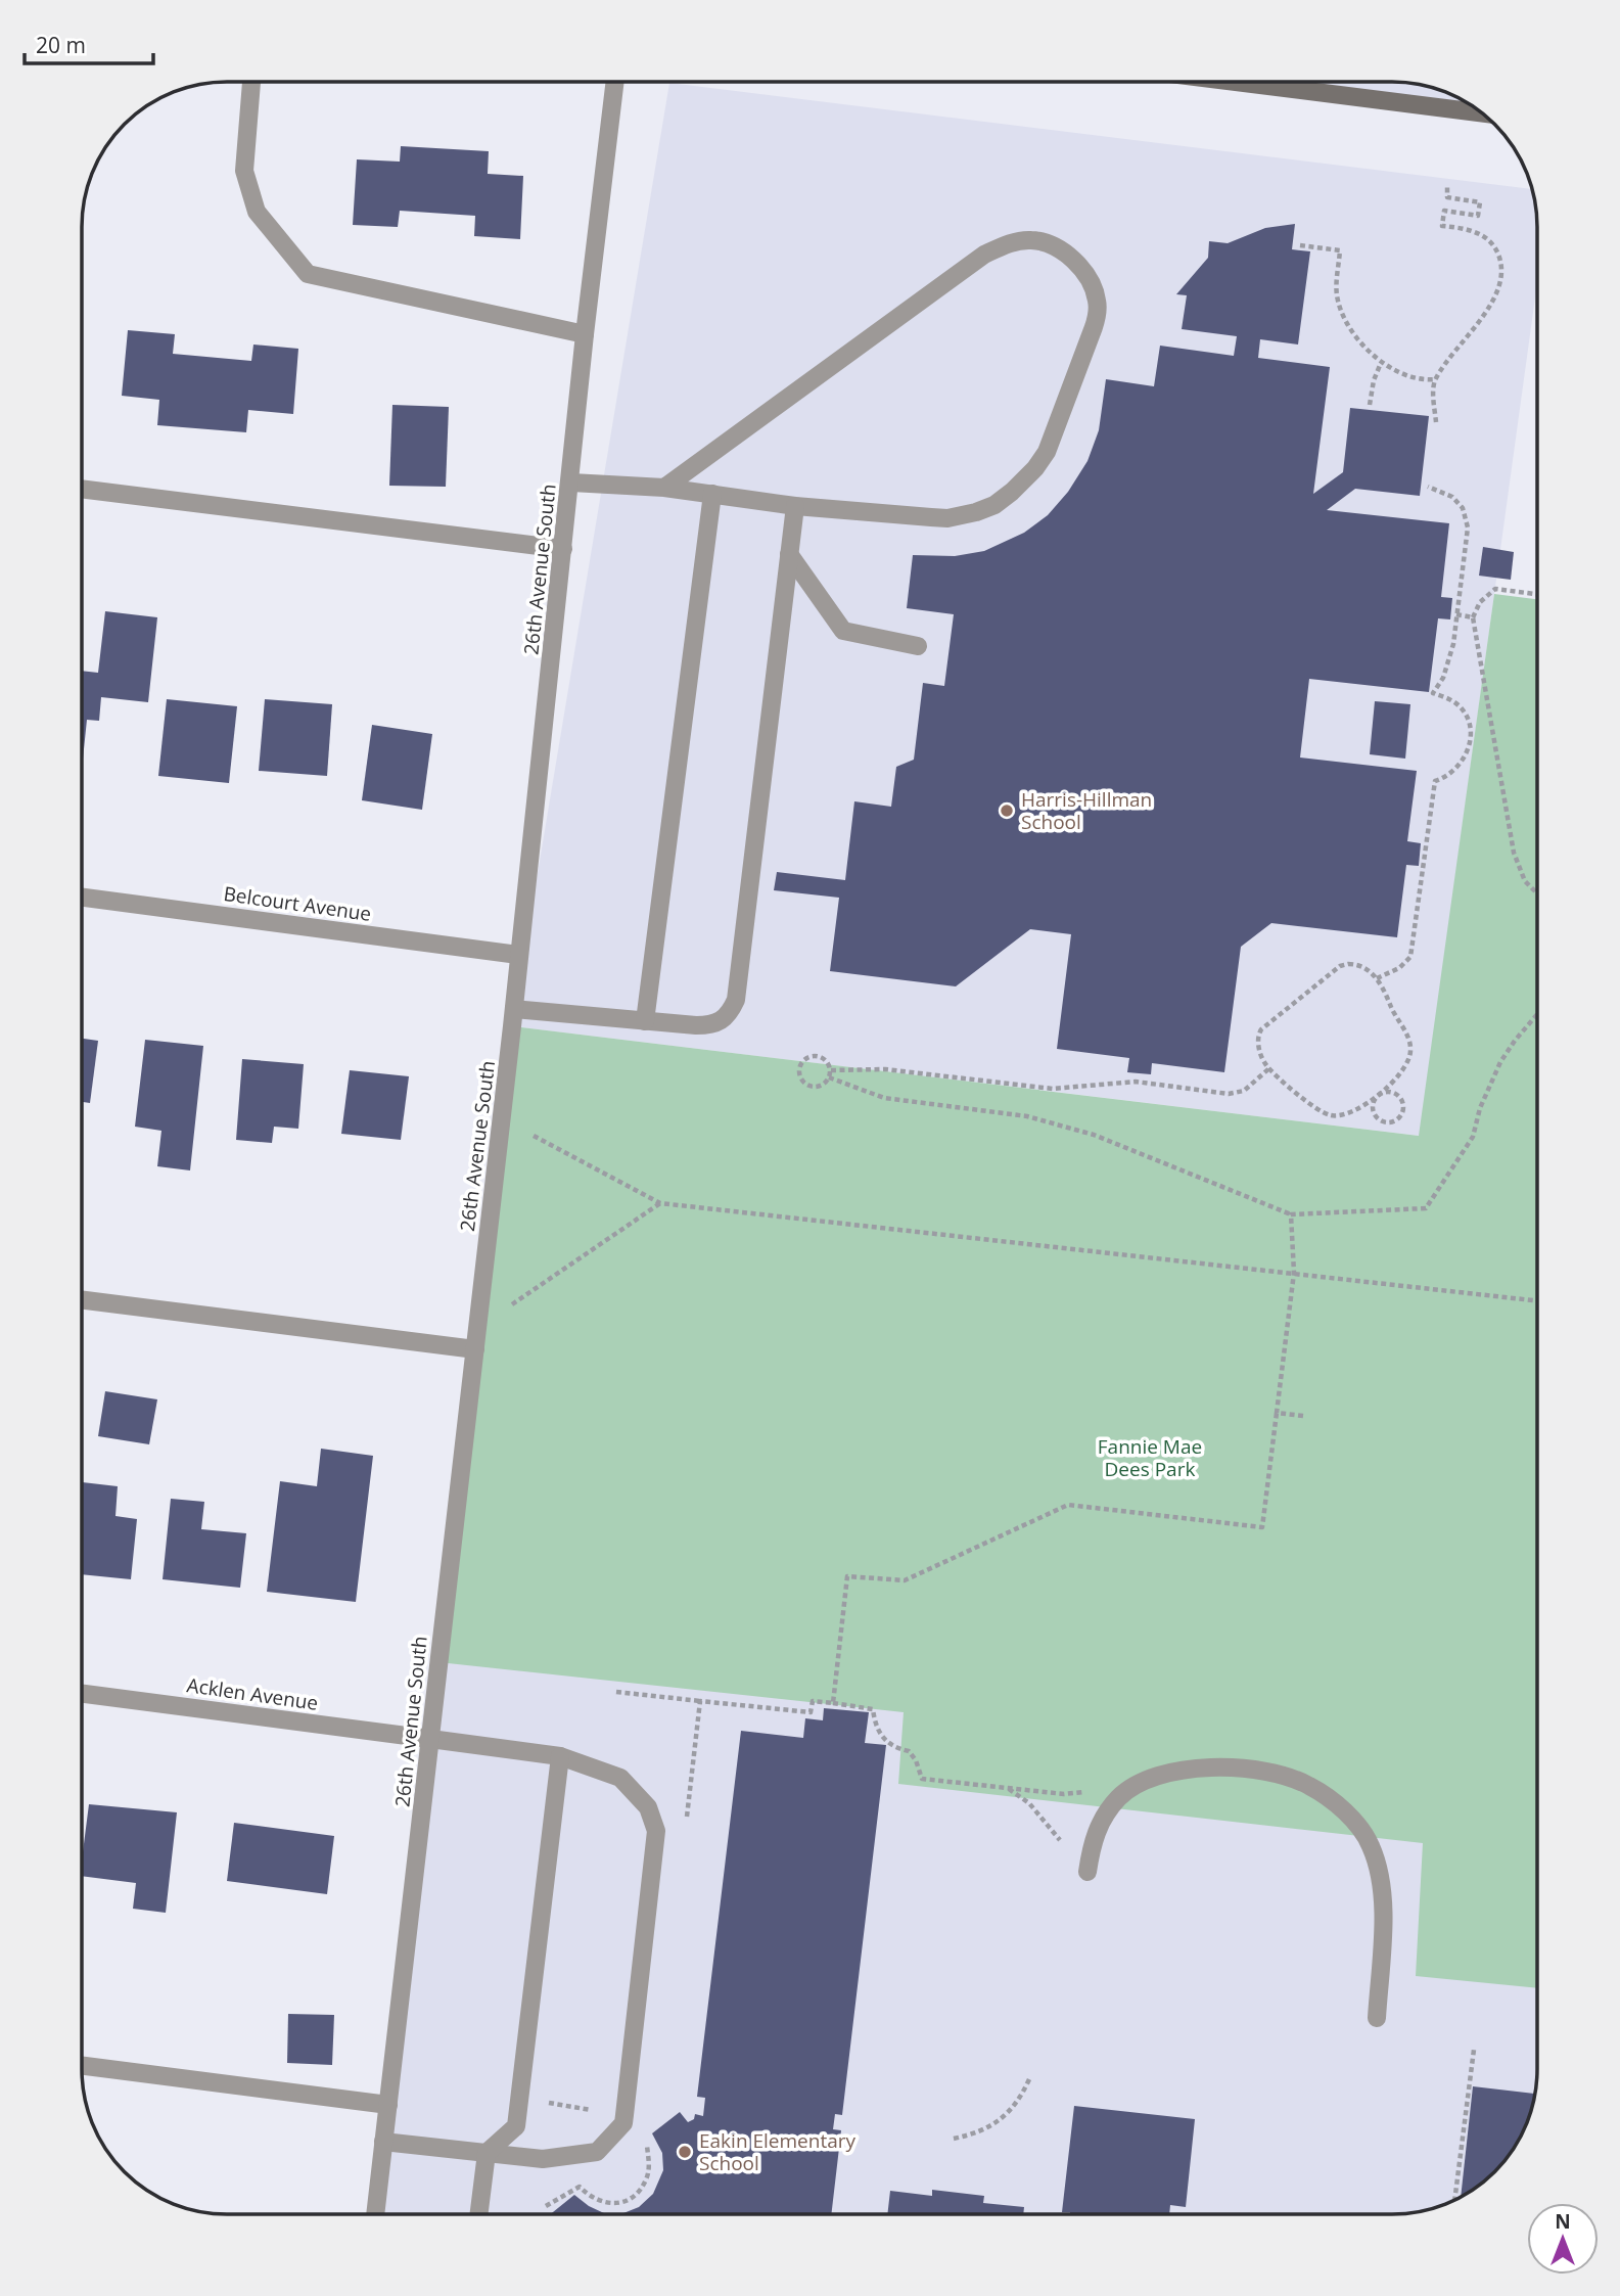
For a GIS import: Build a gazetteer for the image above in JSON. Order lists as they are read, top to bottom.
{
  "streets": {
    "street": ["26th Avenue South", "Belcourt Avenue", "Acklen Avenue"]
  },
  "crossings": [
    ["26th Avenue South", "Belcourt Avenue"],
    ["26th Avenue South", "Acklen Avenue"]
  ],
  "parks": ["Fannie Mae Dees Park"],
  "places": ["Harris-Hillman School", "Eakin Elementary School"],
  "scale_bar": "20 m",
  "north": "top"
}
